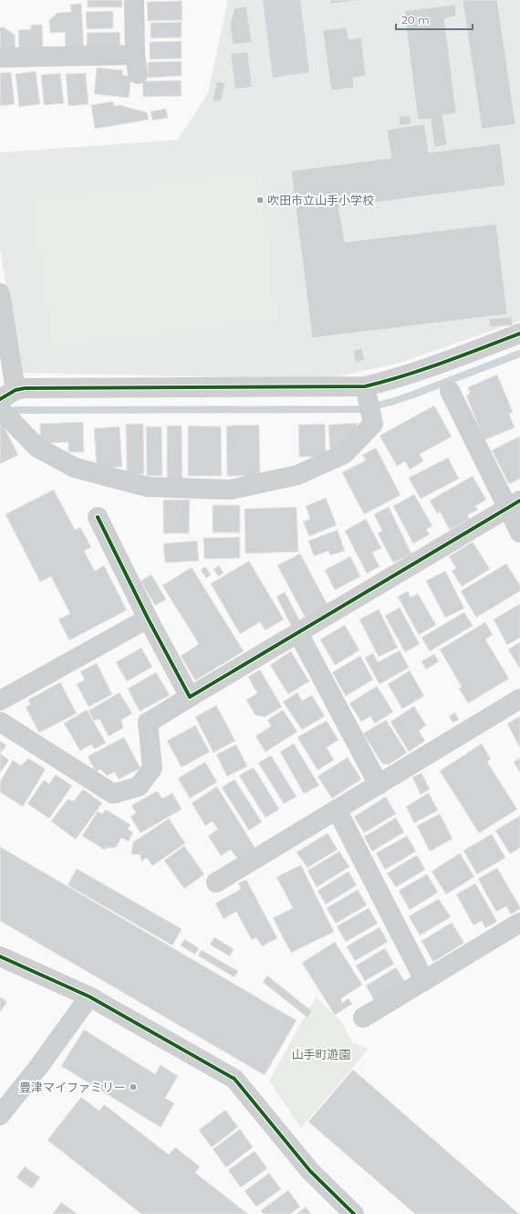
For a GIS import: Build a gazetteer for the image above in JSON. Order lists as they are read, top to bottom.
{
  "parks": ["山手町遊園"],
  "places": ["吹田市立山手小学校", "豊津マイファミリー"],
  "scale_bar": "20 m"
}
